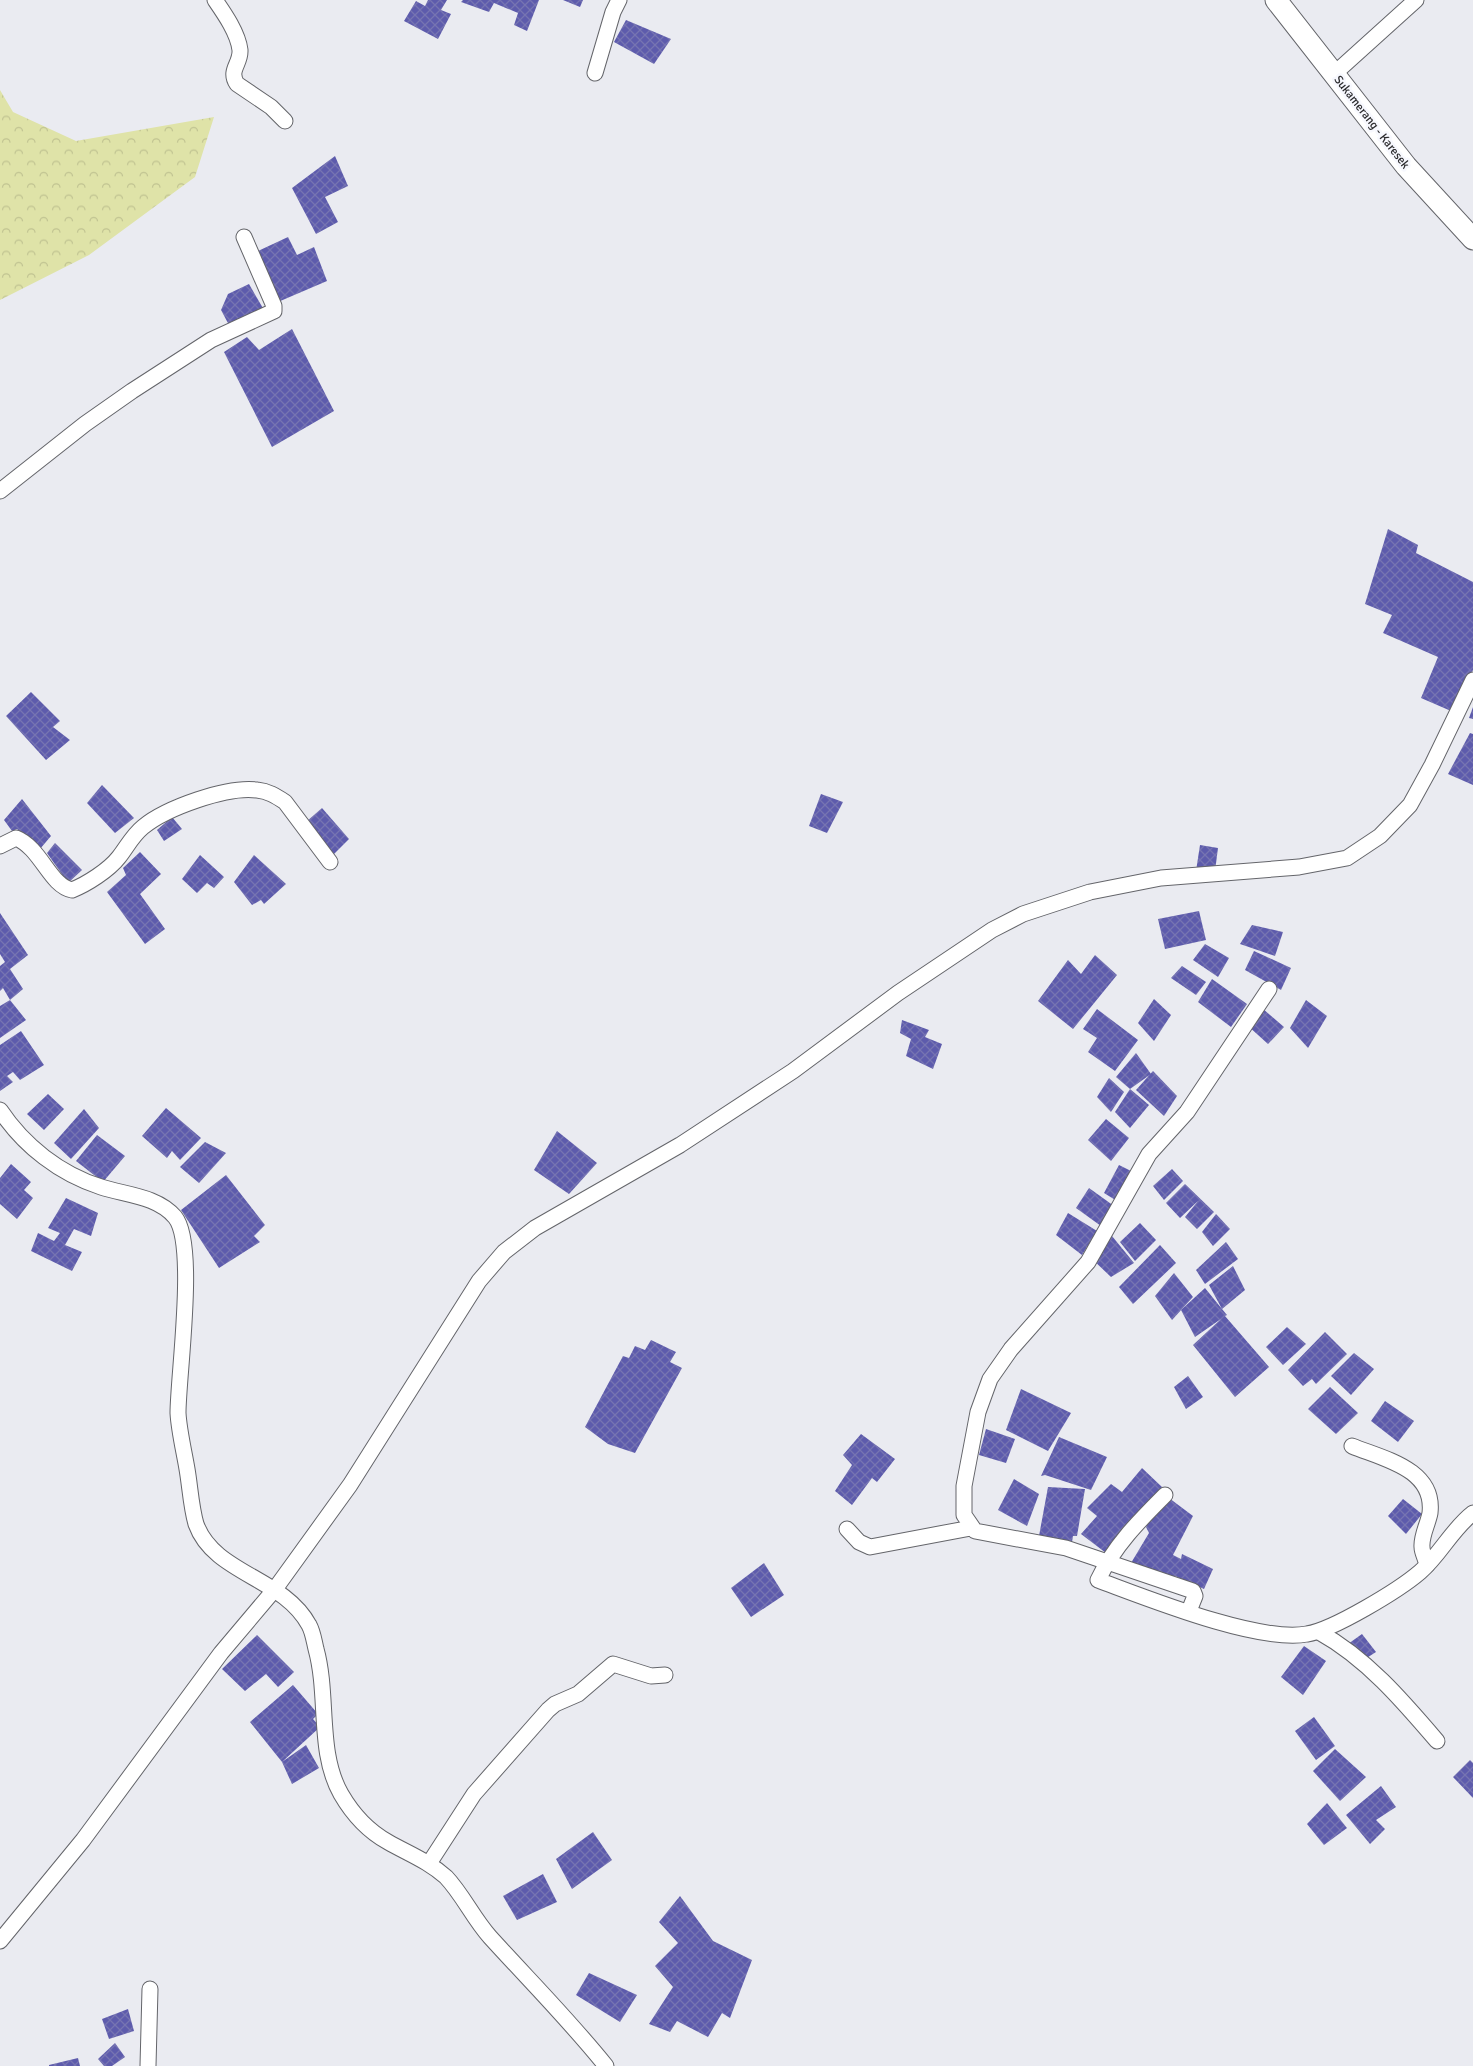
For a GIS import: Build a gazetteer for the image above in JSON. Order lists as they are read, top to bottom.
{
  "streets": {
    "street": ["Sukamerang - Karesek"]
  }
}
